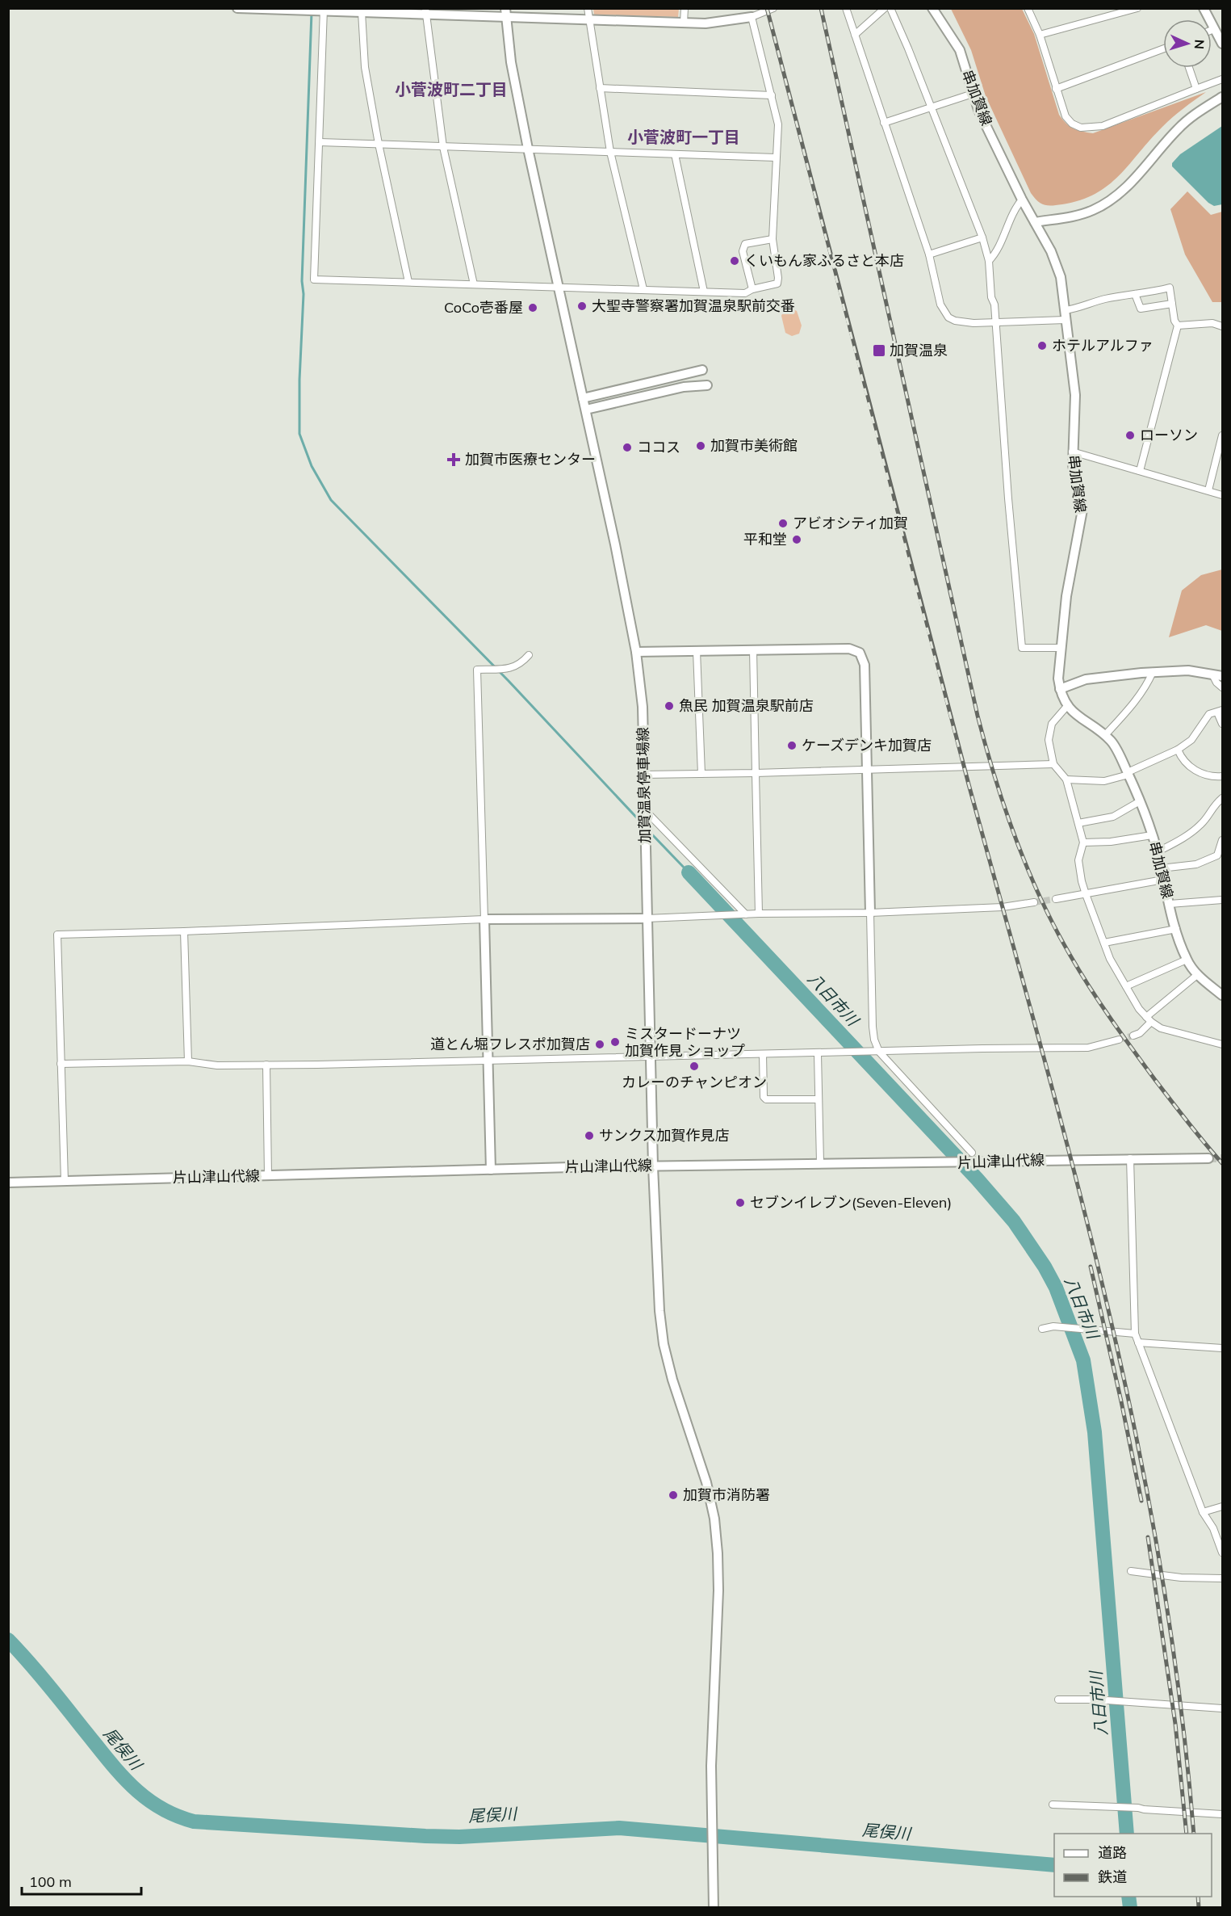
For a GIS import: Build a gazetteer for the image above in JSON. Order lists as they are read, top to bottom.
{
  "streets": {
    "main road": ["串加賀線", "加賀温泉停車場線", "片山津山代線"]
  },
  "crossings": [
    ["加賀温泉停車場線", "片山津山代線"]
  ],
  "districts": ["小菅波町二丁目", "小菅波町一丁目"],
  "water": ["八日市川", "尾俣川"],
  "places": {
    "other": [
      "くいもん家ふるさと本店",
      "大聖寺警察署加賀温泉駅前交番",
      "CoCo壱番屋",
      "ホテルアルファ",
      "ローソン",
      "加賀市美術館",
      "ココス",
      "アビオシティ加賀",
      "平和堂",
      "魚民 加賀温泉駅前店",
      "ケーズデンキ加賀店",
      "ミスタードーナツ 加賀作見 ショップ",
      "道とん堀フレスポ加賀店",
      "カレーのチャンピオン",
      "サンクス加賀作見店",
      "セブンイレブン(Seven-Eleven)",
      "加賀市消防署"
    ],
    "transit": ["加賀温泉"],
    "health": ["加賀市医療センター"]
  },
  "legend": ["道路", "鉄道"],
  "scale_bar": "100 m",
  "north": "right"
}
